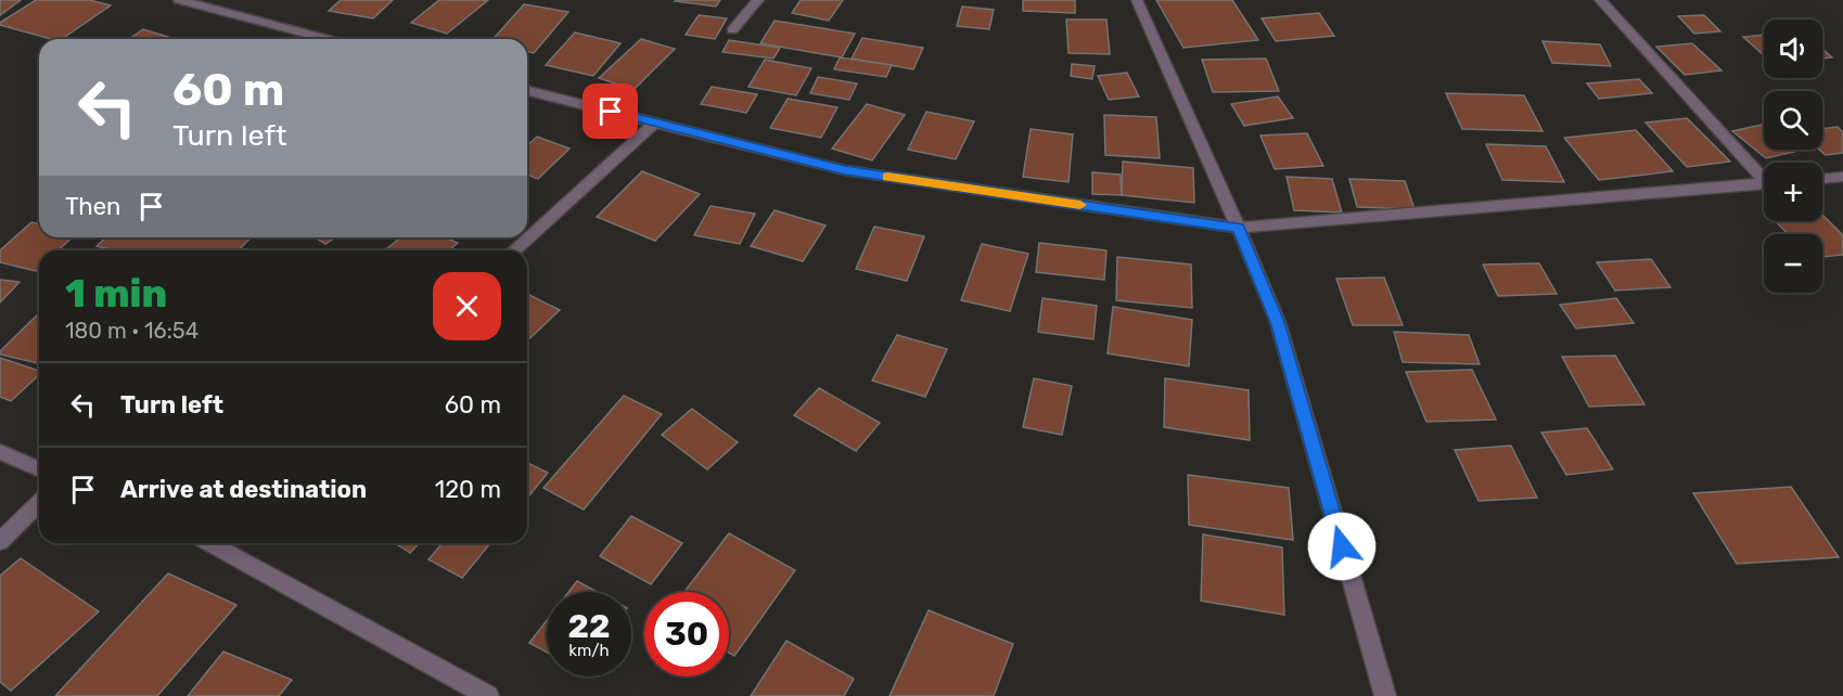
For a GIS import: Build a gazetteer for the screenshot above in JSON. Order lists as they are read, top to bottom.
{
  "page": {
    "map_buttons": ["+", "−"],
    "turn": ["60 m", "Turn left"],
    "then": "Then",
    "heading": ["1 min", "180 m · 16:54"],
    "list": [
      {
        "name": "Turn left",
        "value": "60 m"
      },
      {
        "name": "Arrive at destination",
        "value": "120 m"
      }
    ],
    "speed": "22 km/h",
    "limit": "30"
  }
}
